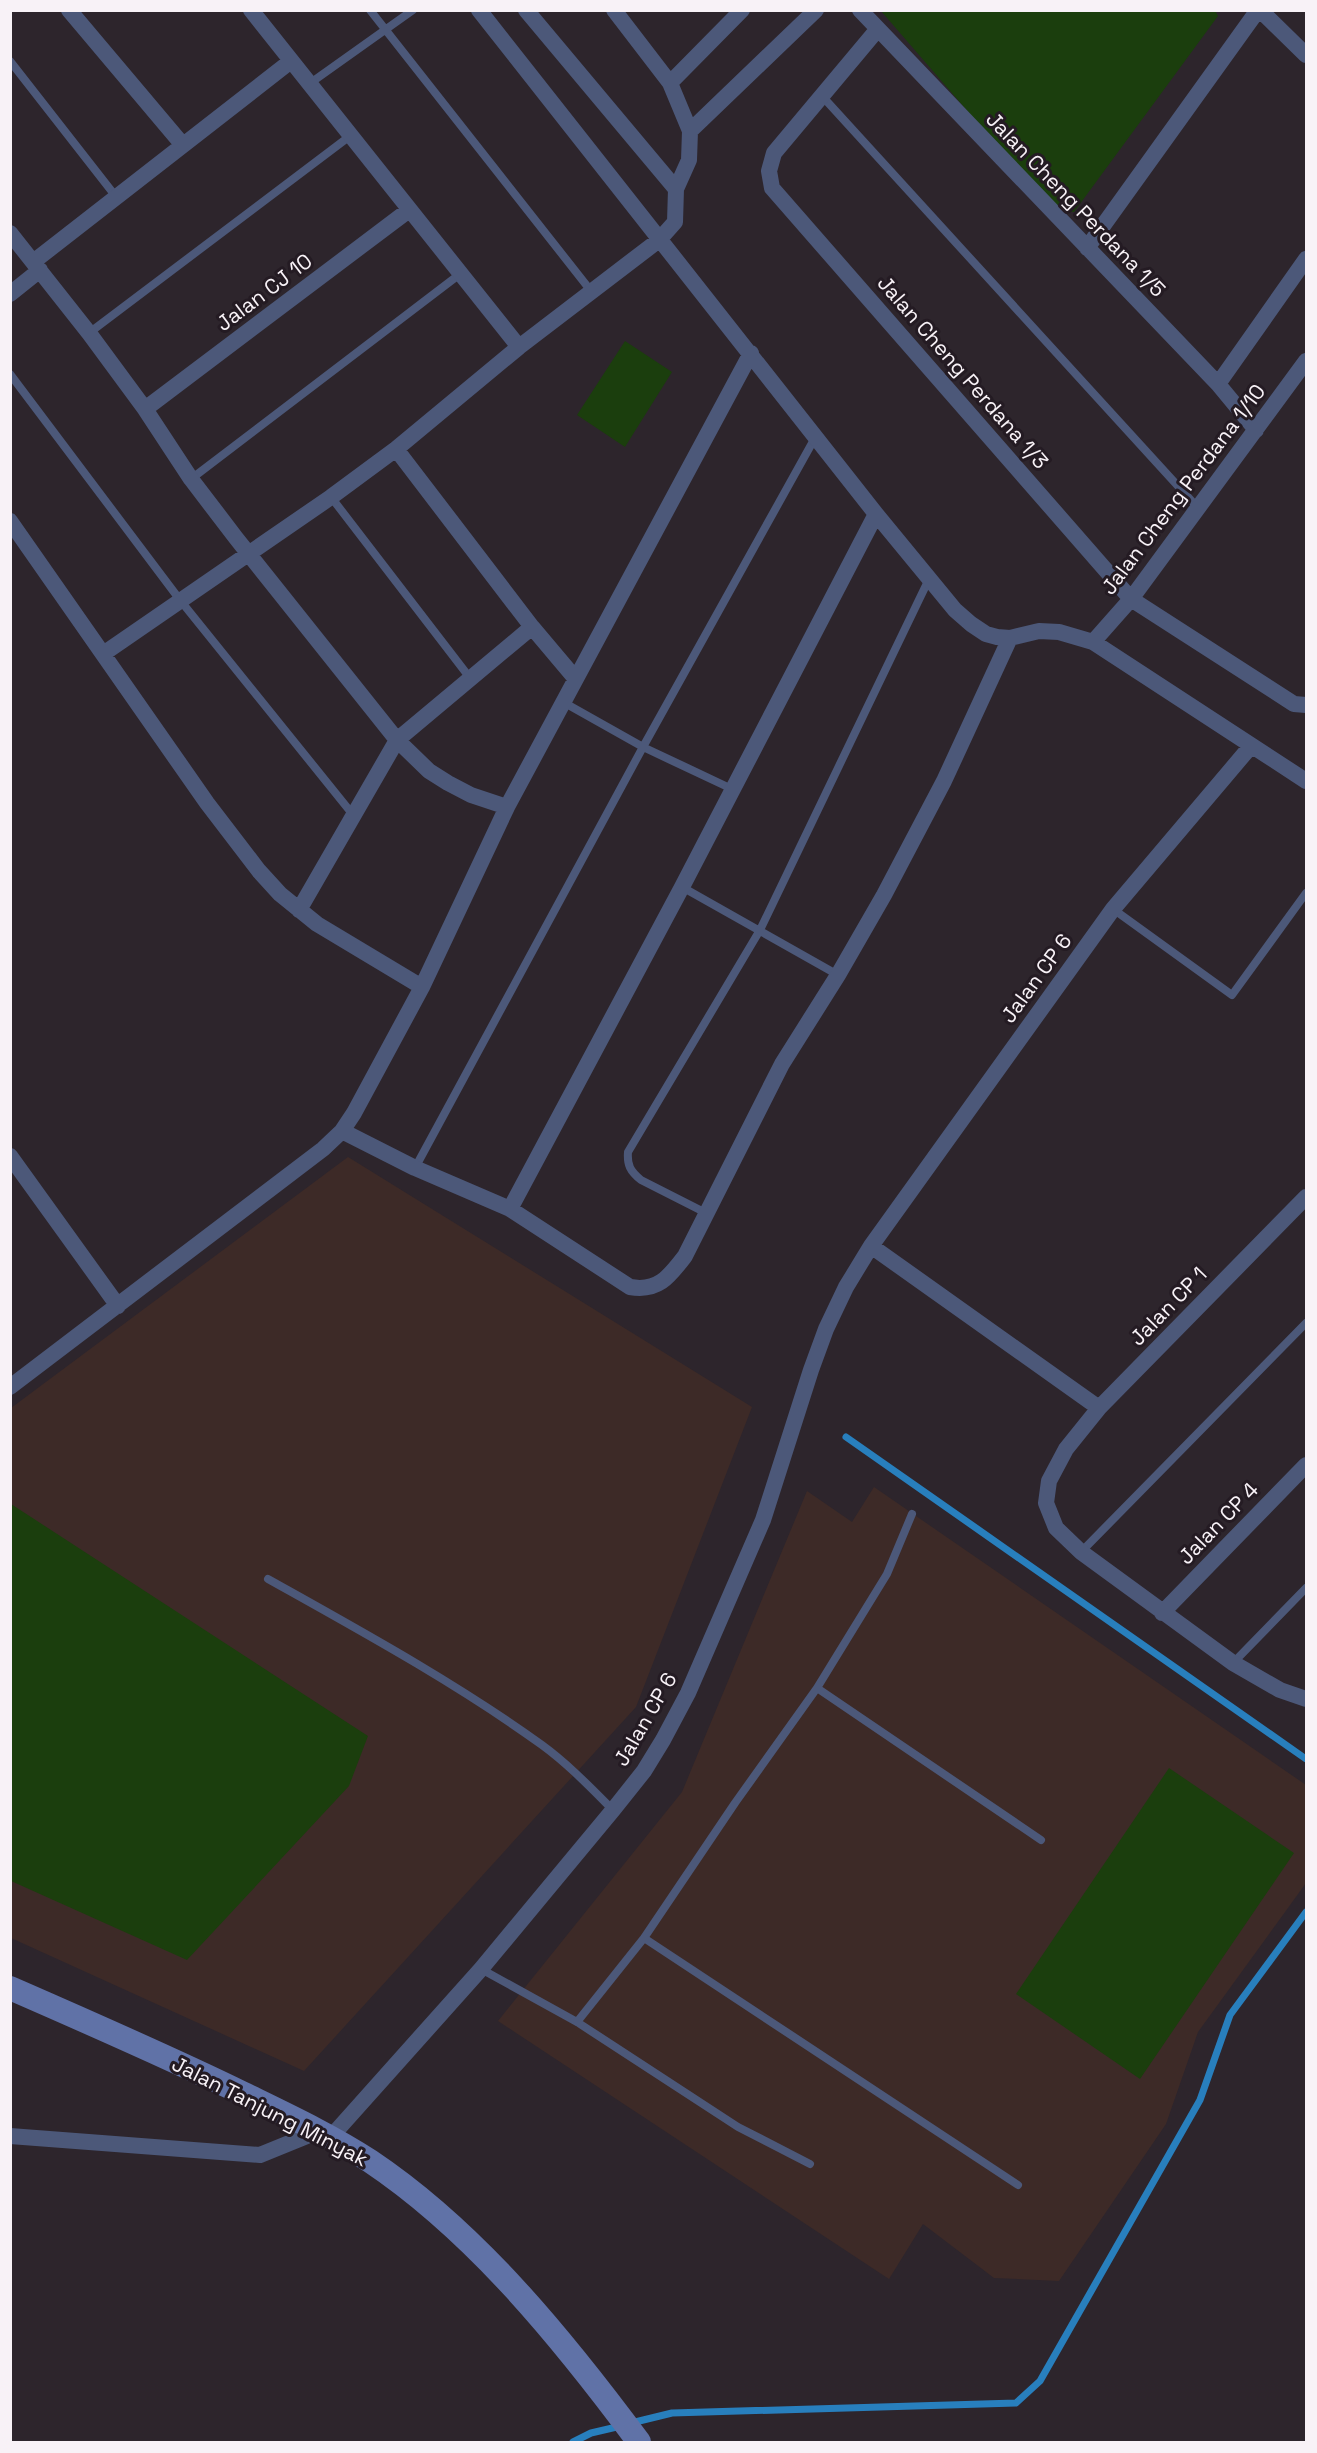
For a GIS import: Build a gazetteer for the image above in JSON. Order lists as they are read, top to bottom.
{
  "streets": {
    "main road": ["Jalan Tanjung Minyak"],
    "street": [
      "Jalan Cheng Perdana 1/5",
      "Jalan CJ 10",
      "Jalan Cheng Perdana 1/3",
      "Jalan Cheng Perdana 1/10",
      "Jalan CP 6",
      "Jalan CP 1",
      "Jalan CP 4"
    ]
  },
  "crossings": [
    ["Jalan Cheng Perdana 1/5", "Jalan Cheng Perdana 1/10"],
    ["Jalan Cheng Perdana 1/3", "Jalan Cheng Perdana 1/10"],
    ["Jalan CP 6", "Jalan Tanjung Minyak"],
    ["Jalan CP 1", "Jalan CP 4"]
  ]
}
